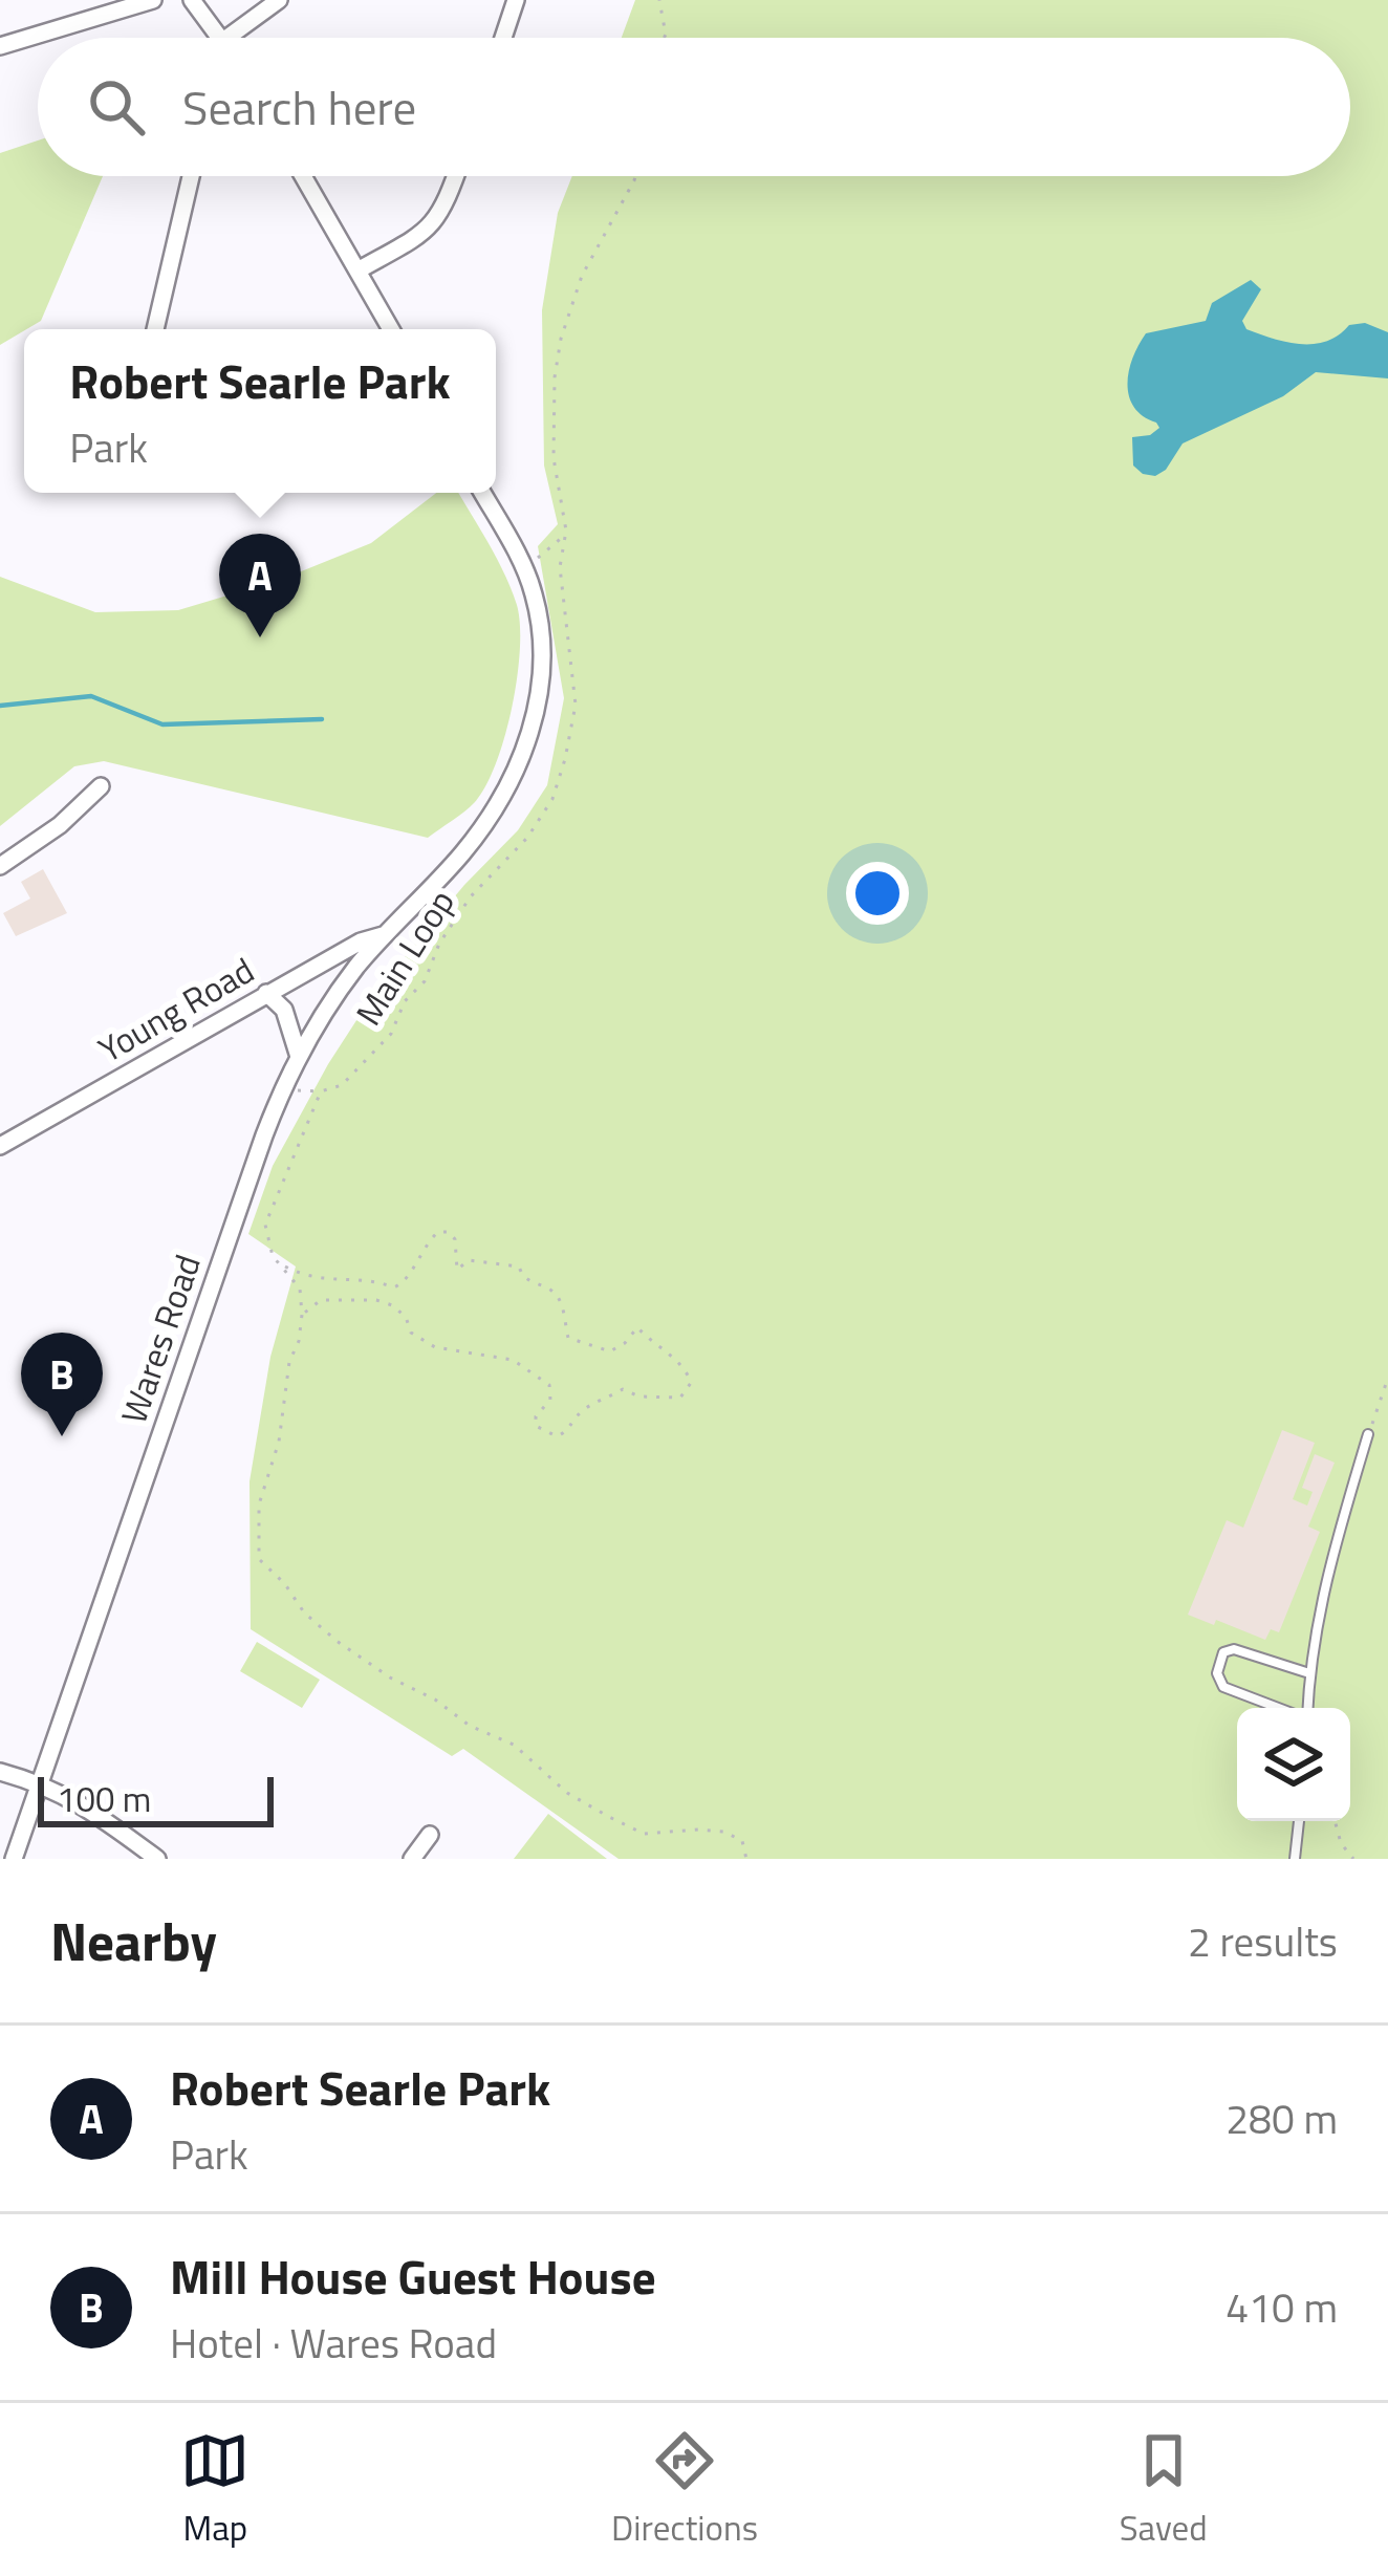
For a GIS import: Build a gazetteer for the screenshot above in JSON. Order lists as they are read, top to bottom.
{
  "streets": {
    "street": ["Young Road", "Wares Road"],
    "path": ["Main Loop"]
  },
  "crossings": [
    ["Young Road", "Wares Road"]
  ],
  "scale_bar": "100 m",
  "page": {
    "search": "Search here",
    "popup": ["Robert Searle Park", "Park"],
    "pins": ["A", "B"],
    "scale": "100 m",
    "heading": ["Nearby", "2 results"],
    "list": [
      {
        "mark": "A",
        "name": "Robert Searle Park",
        "note": "Park",
        "value": "280 m"
      },
      {
        "mark": "B",
        "name": "Mill House Guest House",
        "note": "Hotel · Wares Road",
        "value": "410 m"
      }
    ],
    "nav": ["Map", "Directions", "Saved"]
  }
}
